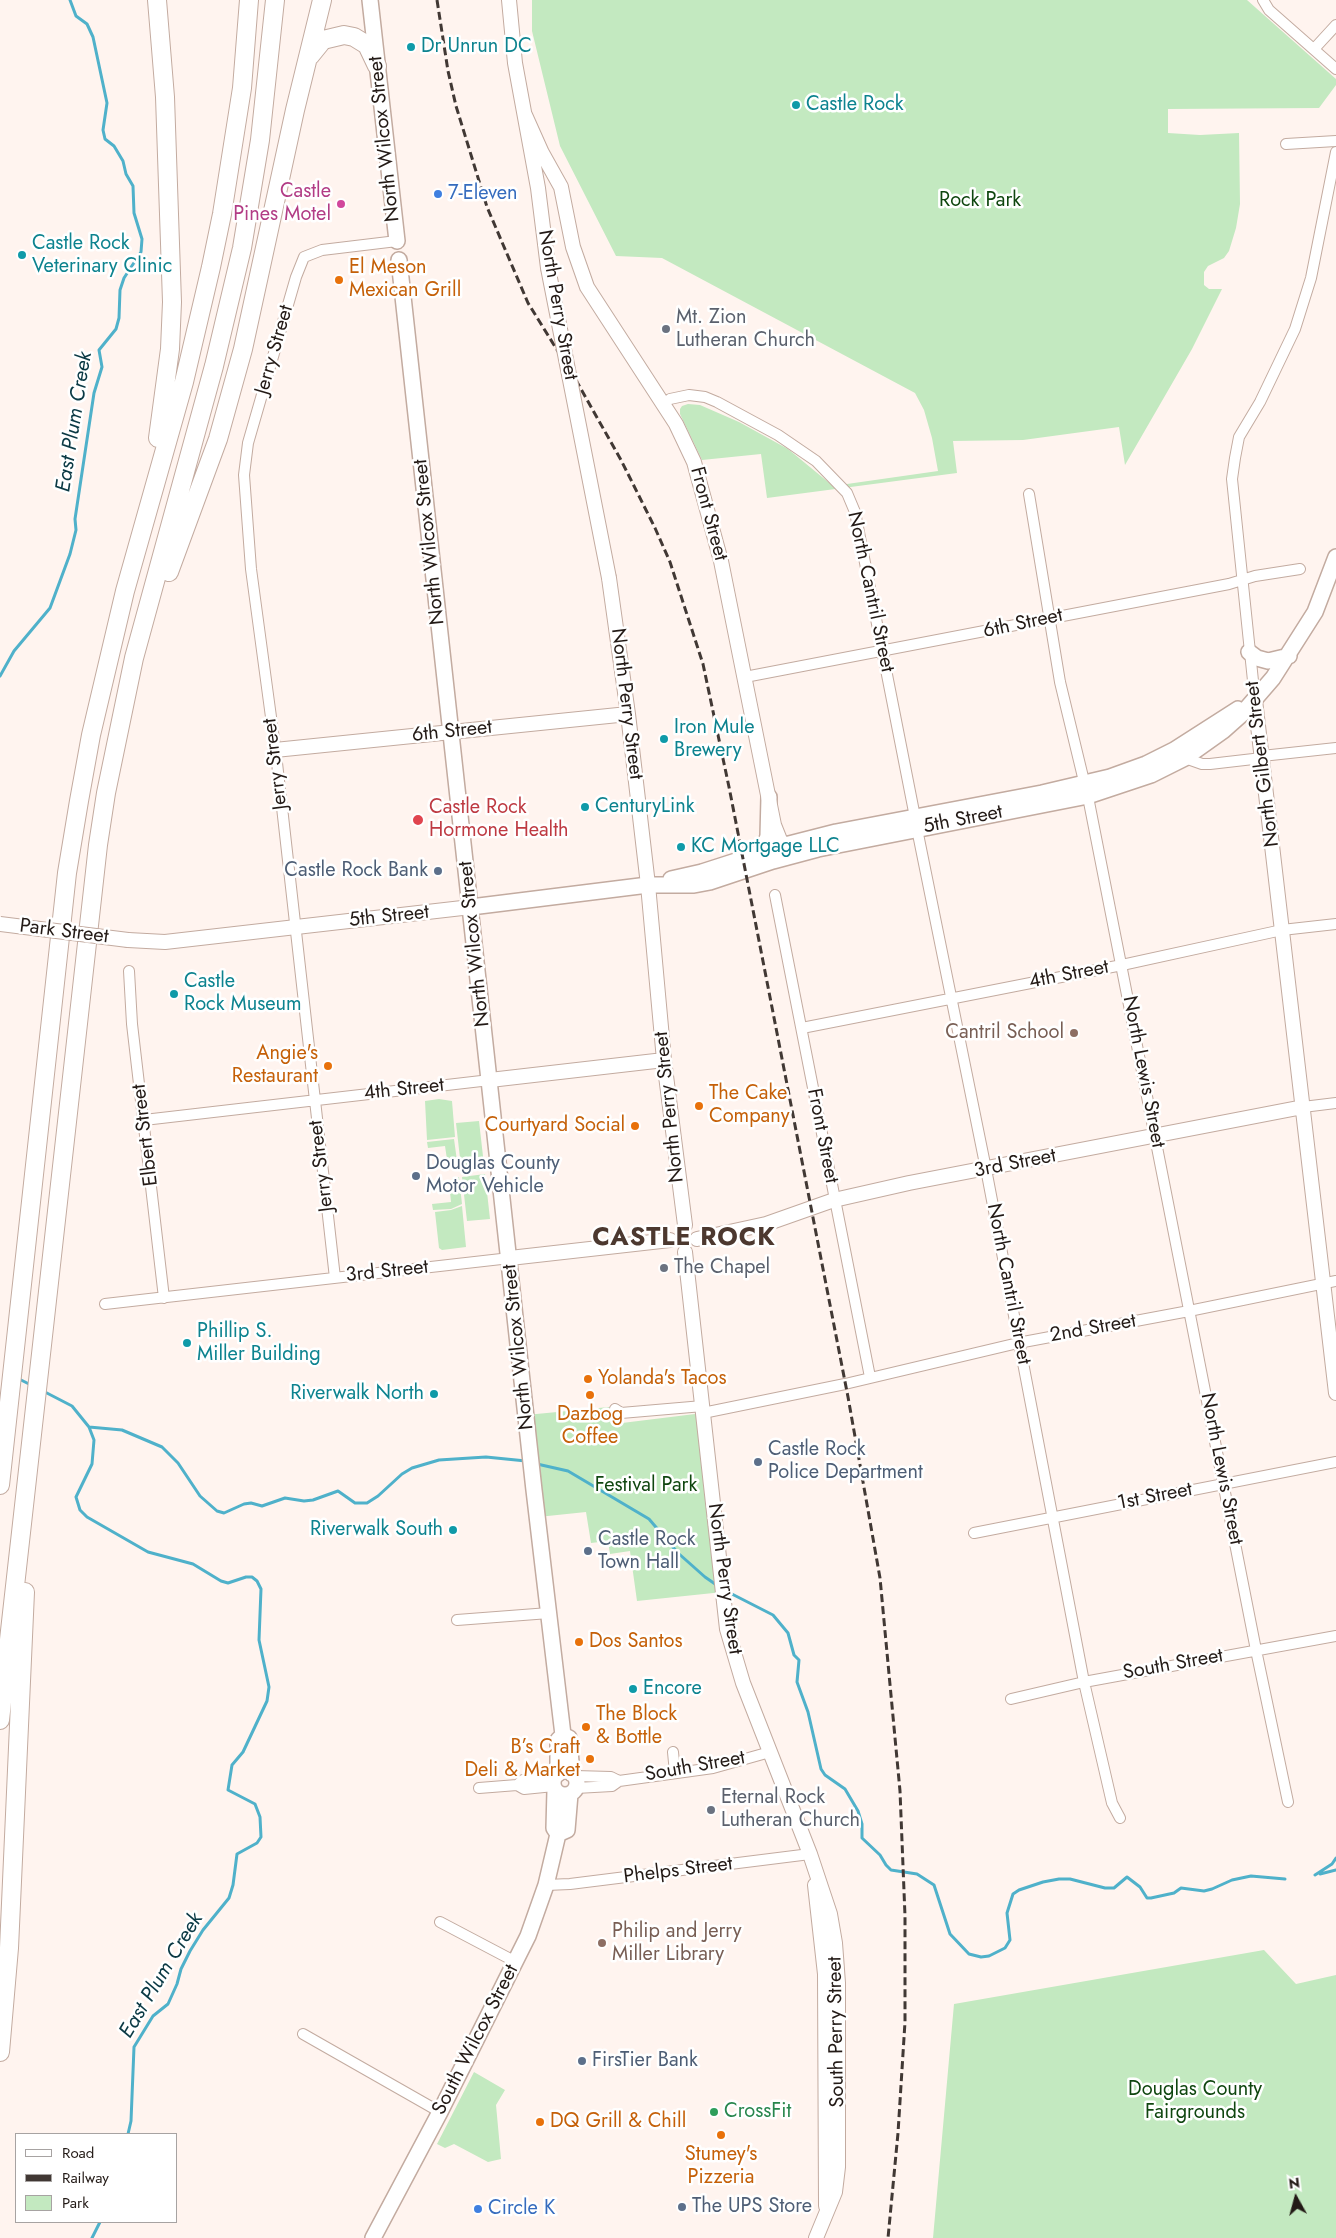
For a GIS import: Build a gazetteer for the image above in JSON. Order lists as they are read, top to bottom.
{
  "streets": {
    "main road": ["North Wilcox Street", "5th Street", "South Wilcox Street"],
    "street": [
      "North Perry Street",
      "Jerry Street",
      "Front Street",
      "North Cantril Street",
      "6th Street",
      "North Gilbert Street",
      "Park Street",
      "4th Street",
      "North Lewis Street",
      "Elbert Street",
      "3rd Street",
      "2nd Street",
      "1st Street",
      "South Street",
      "Phelps Street",
      "South Perry Street"
    ]
  },
  "crossings": [
    ["North Wilcox Street", "Jerry Street"],
    ["North Wilcox Street", "6th Street"],
    ["North Wilcox Street", "5th Street"],
    ["North Wilcox Street", "4th Street"],
    ["North Wilcox Street", "3rd Street"],
    ["North Wilcox Street", "South Street"],
    ["North Wilcox Street", "South Wilcox Street"],
    ["North Perry Street", "Front Street"],
    ["North Perry Street", "6th Street"],
    ["North Perry Street", "5th Street"],
    ["North Perry Street", "4th Street"],
    ["North Perry Street", "3rd Street"],
    ["North Perry Street", "2nd Street"],
    ["North Perry Street", "South Street"],
    ["North Perry Street", "South Perry Street"],
    ["Jerry Street", "6th Street"],
    ["Jerry Street", "5th Street"],
    ["Jerry Street", "4th Street"],
    ["Jerry Street", "3rd Street"],
    ["Front Street", "North Cantril Street"],
    ["Front Street", "6th Street"],
    ["Front Street", "5th Street"],
    ["Front Street", "4th Street"],
    ["Front Street", "3rd Street"],
    ["Front Street", "2nd Street"],
    ["North Cantril Street", "6th Street"],
    ["North Cantril Street", "5th Street"],
    ["North Cantril Street", "4th Street"],
    ["North Cantril Street", "3rd Street"],
    ["North Cantril Street", "2nd Street"],
    ["North Cantril Street", "1st Street"],
    ["North Cantril Street", "South Street"],
    ["6th Street", "North Gilbert Street"],
    ["6th Street", "North Lewis Street"],
    ["North Gilbert Street", "5th Street"],
    ["North Gilbert Street", "4th Street"],
    ["North Gilbert Street", "3rd Street"],
    ["North Gilbert Street", "2nd Street"],
    ["5th Street", "Park Street"],
    ["5th Street", "North Lewis Street"],
    ["4th Street", "North Lewis Street"],
    ["4th Street", "Elbert Street"],
    ["North Lewis Street", "3rd Street"],
    ["North Lewis Street", "2nd Street"],
    ["North Lewis Street", "1st Street"],
    ["North Lewis Street", "South Street"],
    ["Elbert Street", "3rd Street"],
    ["South Street", "South Perry Street"],
    ["South Street", "South Wilcox Street"],
    ["Phelps Street", "South Perry Street"],
    ["Phelps Street", "South Wilcox Street"]
  ],
  "districts": ["CASTLE ROCK"],
  "water": ["East Plum Creek"],
  "parks": ["Rock Park", "Festival Park", "Douglas County Fairgrounds"],
  "places": [
    "Dr Unrun DC",
    "Castle Rock",
    "7-Eleven",
    "Castle Pines Motel",
    "Castle Rock Veterinary Clinic",
    "El Meson Mexican Grill",
    "Mt. Zion Lutheran Church",
    "Iron Mule Brewery",
    "CenturyLink",
    "Castle Rock Hormone Health",
    "KC Mortgage LLC",
    "Castle Rock Bank",
    "Castle Rock Museum",
    "Cantril School",
    "Angie's Restaurant",
    "The Cake Company",
    "Courtyard Social",
    "Douglas County Motor Vehicle",
    "The Chapel",
    "Phillip S. Miller Building",
    "Yolanda's Tacos",
    "Riverwalk North",
    "Dazbog Coffee",
    "Castle Rock Police Department",
    "Riverwalk South",
    "Castle Rock Town Hall",
    "Dos Santos",
    "Encore",
    "The Block & Bottle",
    "B’s Craft Deli & Market",
    "Eternal Rock Lutheran Church",
    "Philip and Jerry Miller Library",
    "FirsTier Bank",
    "CrossFit",
    "DQ Grill & Chill",
    "Stumey's Pizzeria",
    "The UPS Store",
    "Circle K"
  ],
  "legend": ["Road", "Railway", "Park"],
  "north": "top"
}
